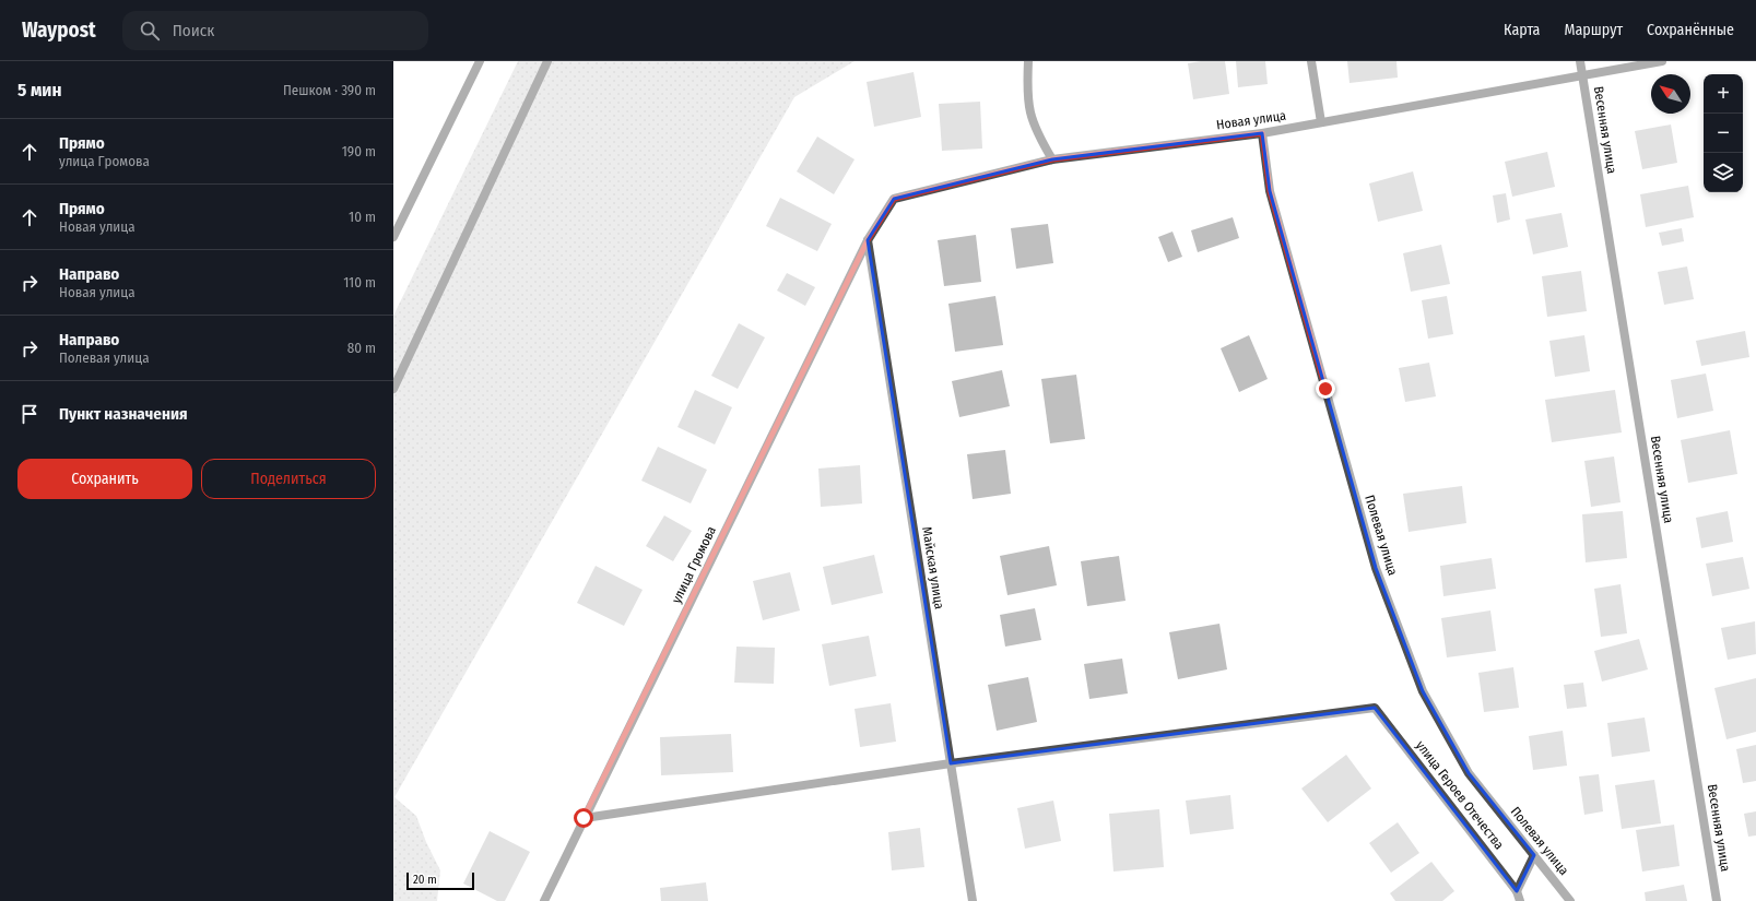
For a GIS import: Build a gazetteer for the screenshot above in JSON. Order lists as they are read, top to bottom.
{
  "streets": {
    "street": [
      "Новая улица",
      "Весенняя улица",
      "Полевая улица",
      "улица Громова",
      "Майская улица",
      "улица Героев Отечества"
    ]
  },
  "crossings": [
    ["Новая улица", "Весенняя улица"],
    ["Новая улица", "Полевая улица"],
    ["Новая улица", "улица Громова"],
    ["Новая улица", "Майская улица"],
    ["улица Громова", "Майская улица"],
    ["Майская улица", "улица Героев Отечества"]
  ],
  "scale_bar": "20 m",
  "north": "top left",
  "page": {
    "header": "Waypost",
    "search": "Поиск",
    "nav": ["Карта", "Маршрут", "Сохранённые"],
    "heading": ["5 мин", "Пешком · 390 m"],
    "map_buttons": ["+", "−"],
    "list": [
      ["Прямо", "улица Громова", "190 m"],
      ["Прямо", "Новая улица", "10 m"],
      ["Направо", "Новая улица", "110 m"],
      ["Направо", "Полевая улица", "80 m"],
      "Пункт назначения"
    ],
    "buttons": ["Сохранить", "Поделиться"],
    "scale": "20 m"
  }
}
